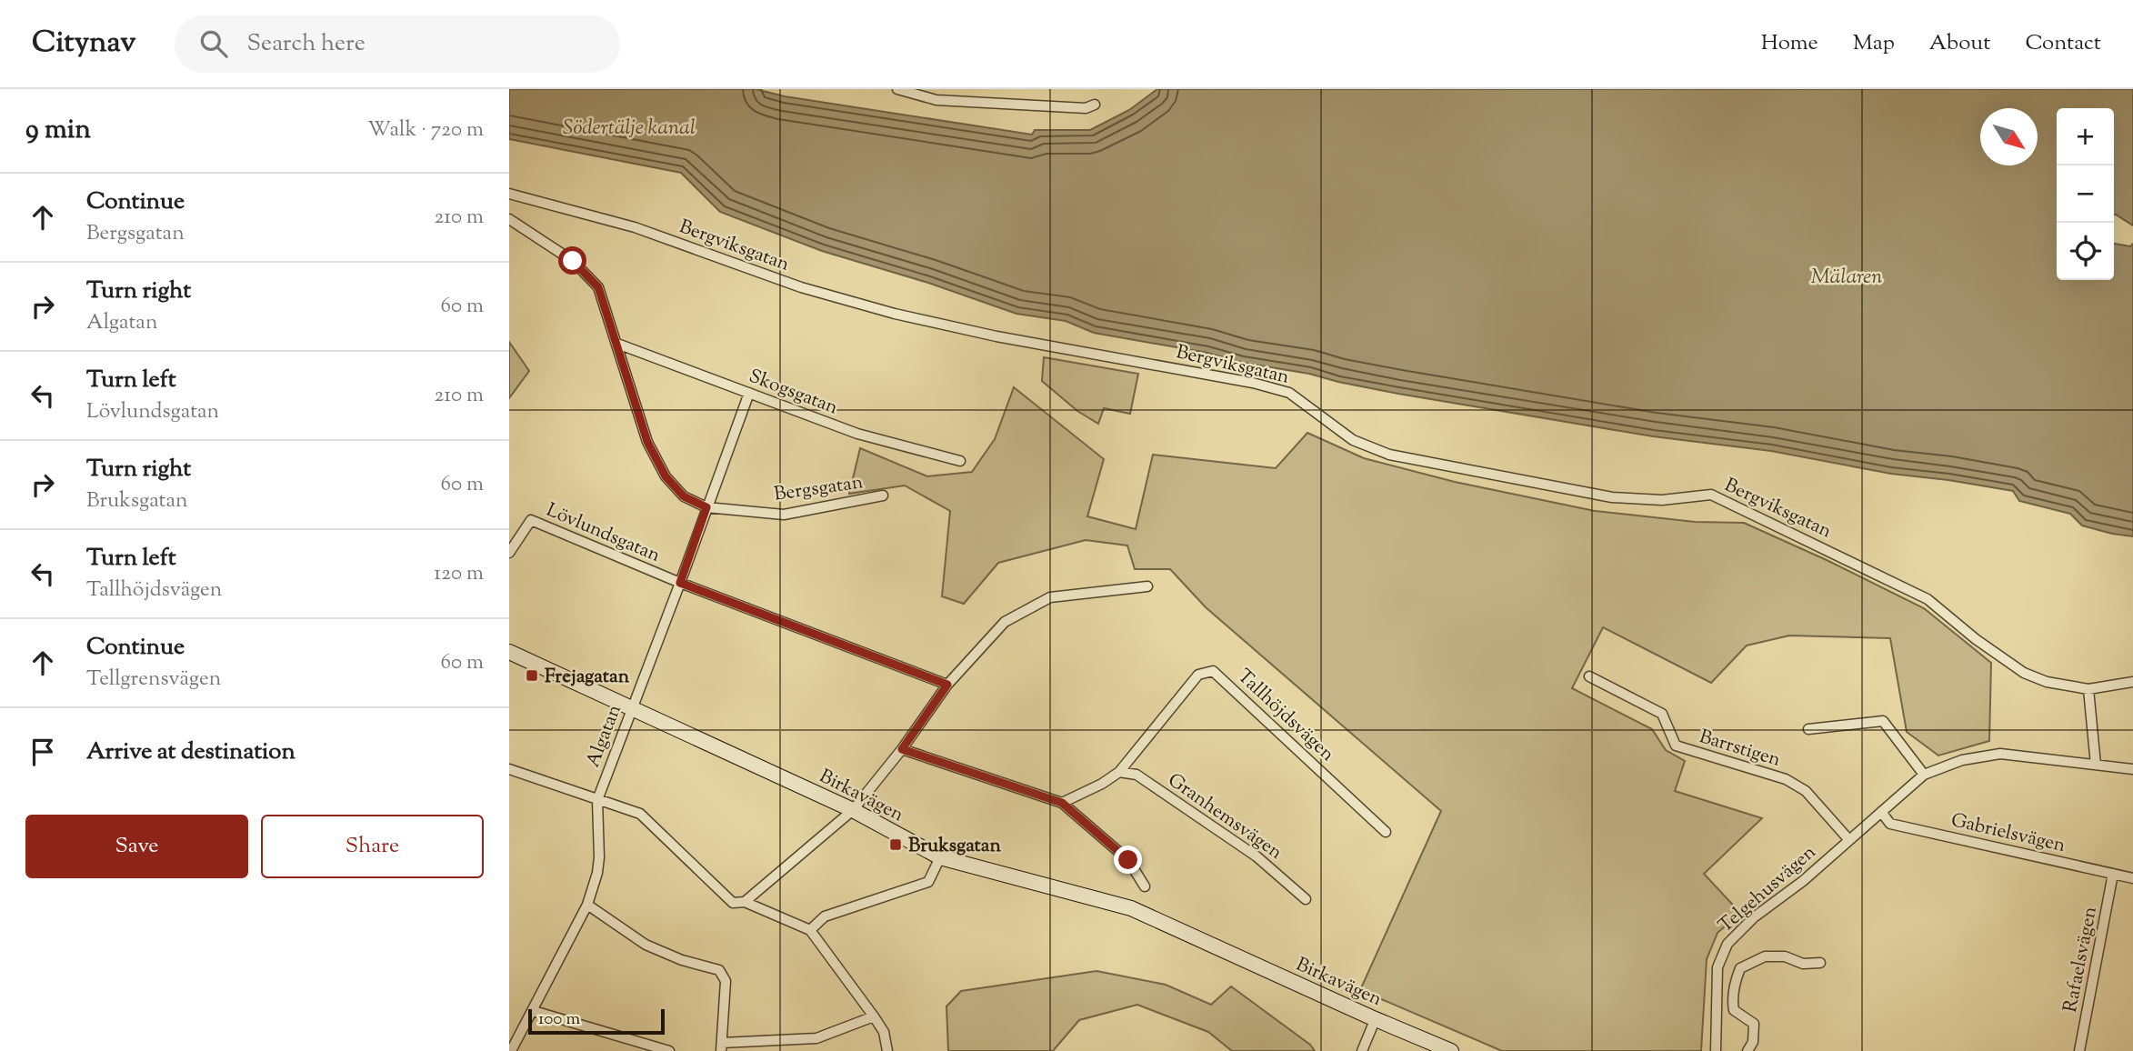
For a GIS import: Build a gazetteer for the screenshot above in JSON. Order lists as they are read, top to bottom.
{
  "streets": {
    "street": [
      "Bergviksgatan",
      "Skogsgatan",
      "Bergsgatan",
      "Lövlundsgatan",
      "Tallhöjdsvägen",
      "Algatan",
      "Barrstigen",
      "Birkavägen",
      "Granhemsvägen",
      "Gabrielsvägen",
      "Telgehusvägen",
      "Rafaelsvägen"
    ]
  },
  "crossings": [
    ["Skogsgatan", "Bergsgatan"],
    ["Skogsgatan", "Algatan"],
    ["Bergsgatan", "Algatan"],
    ["Lövlundsgatan", "Algatan"],
    ["Tallhöjdsvägen", "Granhemsvägen"],
    ["Algatan", "Birkavägen"],
    ["Barrstigen", "Telgehusvägen"],
    ["Gabrielsvägen", "Telgehusvägen"],
    ["Gabrielsvägen", "Rafaelsvägen"]
  ],
  "water": ["Södertälje kanal", "Mälaren"],
  "places": {
    "transit": ["Frejagatan", "Bruksgatan"]
  },
  "scale_bar": "100 m",
  "north": "bottom right",
  "page": {
    "header": "Citynav",
    "search": "Search here",
    "nav": [
      "Home",
      "Map",
      "About",
      "Contact"
    ],
    "heading": ["9 min", "Walk · 720 m"],
    "map_buttons": ["+", "−"],
    "list": [
      ["Continue", "Bergsgatan", "210 m"],
      ["Turn right", "Algatan", "60 m"],
      ["Turn left", "Lövlundsgatan", "210 m"],
      ["Turn right", "Bruksgatan", "60 m"],
      ["Turn left", "Tallhöjdsvägen", "120 m"],
      ["Continue", "Tellgrensvägen", "60 m"],
      "Arrive at destination"
    ],
    "buttons": ["Save", "Share"],
    "scale": "100 m"
  }
}
